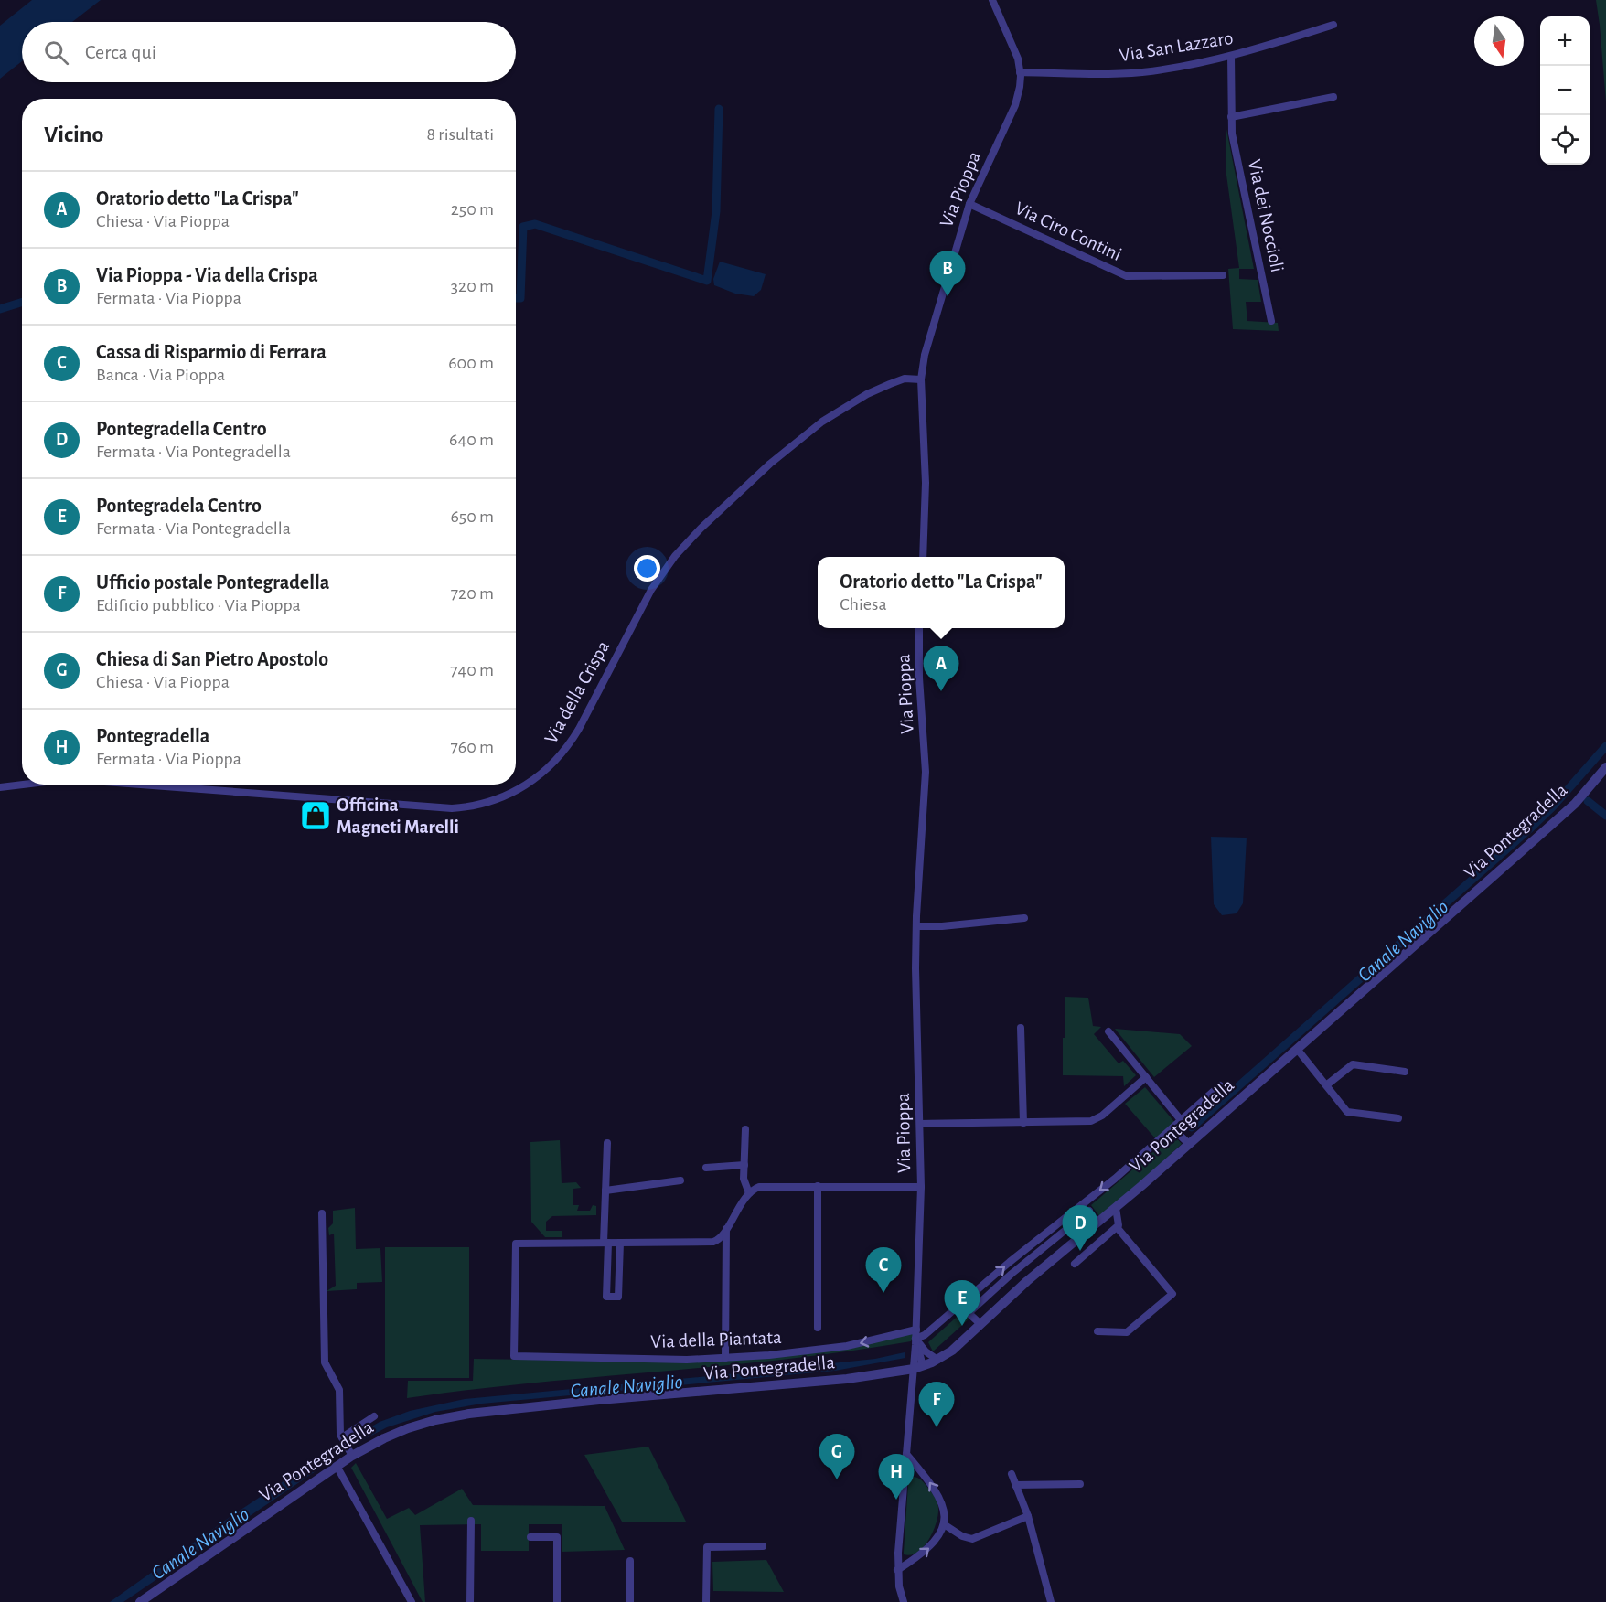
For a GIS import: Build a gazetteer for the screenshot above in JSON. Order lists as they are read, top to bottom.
{
  "streets": {
    "street": [
      "Via San Lazzaro",
      "Via Pioppa",
      "Via dei Noccioli",
      "Via Ciro Contini",
      "Via della Crispa",
      "Via Pontegradella",
      "Via della Piantata"
    ]
  },
  "crossings": [
    ["Via San Lazzaro", "Via Pioppa"],
    ["Via San Lazzaro", "Via dei Noccioli"],
    ["Via Pioppa", "Via Ciro Contini"],
    ["Via Pioppa", "Via della Crispa"],
    ["Via Pioppa", "Via Pontegradella"],
    ["Via Pioppa", "Via della Piantata"]
  ],
  "water": ["Canale Naviglio"],
  "places": {
    "shop": ["Officina Magneti Marelli"]
  },
  "north": "bottom",
  "page": {
    "map_buttons": ["+", "−"],
    "search": "Cerca qui",
    "heading": ["Vicino", "8 risultati"],
    "list": [
      {
        "mark": "A",
        "name": "Oratorio detto \"La Crispa\"",
        "note": "Chiesa · Via Pioppa",
        "value": "250 m"
      },
      {
        "mark": "B",
        "name": "Via Pioppa - Via della Crispa",
        "note": "Fermata · Via Pioppa",
        "value": "320 m"
      },
      {
        "mark": "C",
        "name": "Cassa di Risparmio di Ferrara",
        "note": "Banca · Via Pioppa",
        "value": "600 m"
      },
      {
        "mark": "D",
        "name": "Pontegradella Centro",
        "note": "Fermata · Via Pontegradella",
        "value": "640 m"
      },
      {
        "mark": "E",
        "name": "Pontegradela Centro",
        "note": "Fermata · Via Pontegradella",
        "value": "650 m"
      },
      {
        "mark": "F",
        "name": "Ufficio postale Pontegradella",
        "note": "Edificio pubblico · Via Pioppa",
        "value": "720 m"
      },
      {
        "mark": "G",
        "name": "Chiesa di San Pietro Apostolo",
        "note": "Chiesa · Via Pioppa",
        "value": "740 m"
      },
      {
        "mark": "H",
        "name": "Pontegradella",
        "note": "Fermata · Via Pioppa",
        "value": "760 m"
      }
    ],
    "pins": [
      "B",
      "A",
      "D",
      "C",
      "E",
      "F",
      "G",
      "H"
    ],
    "popup": ["Oratorio detto \"La Crispa\"", "Chiesa"]
  }
}
